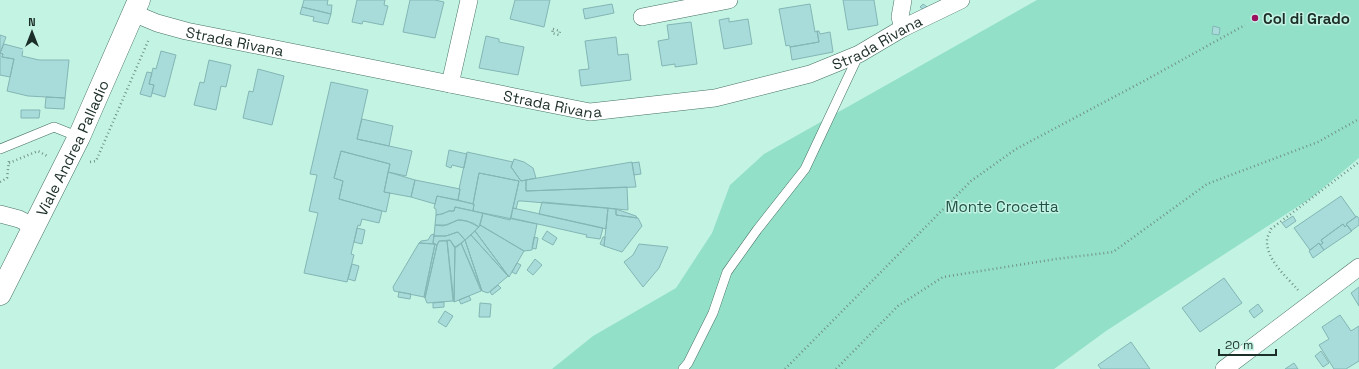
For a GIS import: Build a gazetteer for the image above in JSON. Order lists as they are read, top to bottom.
{
  "streets": {
    "main road": ["Viale Andrea Palladio"],
    "street": ["Strada Rivana"]
  },
  "crossings": [
    ["Strada Rivana", "Viale Andrea Palladio"]
  ],
  "parks": ["Monte Crocetta"],
  "places": ["Col di Grado"],
  "scale_bar": "20 m",
  "north": "top"
}
